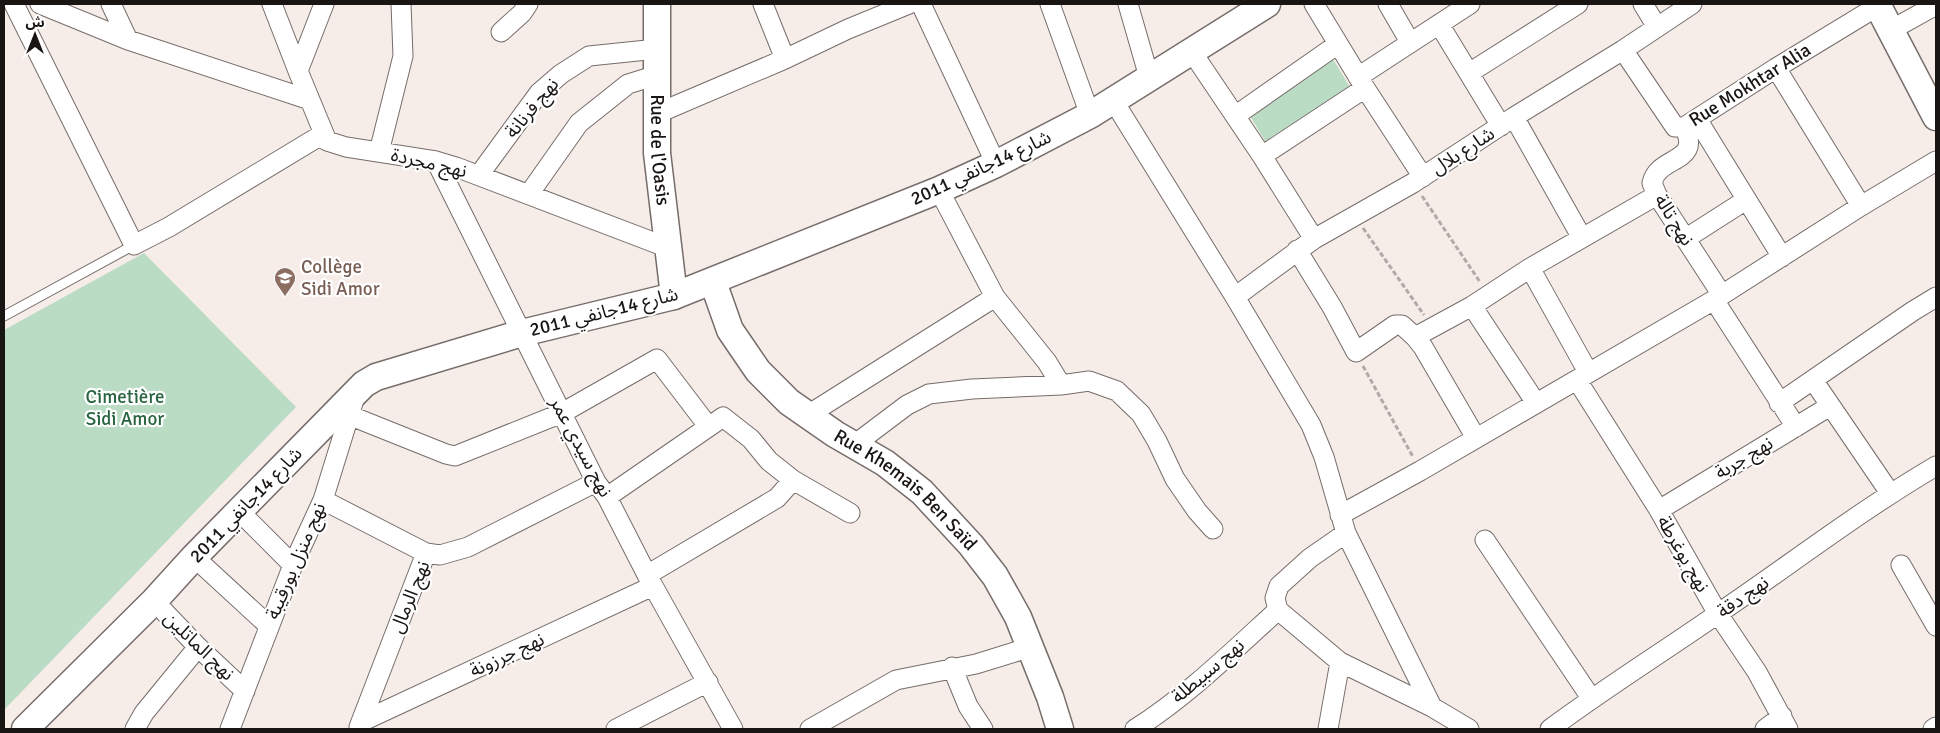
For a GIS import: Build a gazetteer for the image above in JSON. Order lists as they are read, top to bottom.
{
  "streets": {
    "street": [
      "Rue Mokhtar Alia",
      "نهج فرنانة",
      "Rue de l'Oasis",
      "شارع بلال",
      "نهج مجردة",
      "شارع 14جانفي 2011",
      "نهج تالة",
      "نهج سيدي عمر",
      "نهج جربة",
      "Rue Khemais Ben Saïd",
      "نهج يوغرطة",
      "نهج منزل بورقيبة",
      "نهج الرمال",
      "نهج دقة",
      "نهج الماتلين",
      "نهج جرزونة",
      "نهج سبيطلة"
    ]
  },
  "crossings": [
    ["Rue Mokhtar Alia", "شارع بلال"],
    ["Rue Mokhtar Alia", "نهج تالة"],
    ["نهج فرنانة", "Rue de l'Oasis"],
    ["نهج فرنانة", "نهج مجردة"],
    ["Rue de l'Oasis", "نهج مجردة"],
    ["Rue de l'Oasis", "شارع 14جانفي 2011"],
    ["نهج مجردة", "نهج سيدي عمر"],
    ["شارع 14جانفي 2011", "نهج سيدي عمر"],
    ["شارع 14جانفي 2011", "Rue Khemais Ben Saïd"],
    ["شارع 14جانفي 2011", "نهج منزل بورقيبة"],
    ["شارع 14جانفي 2011", "نهج الماتلين"],
    ["نهج تالة", "نهج جربة"],
    ["نهج سيدي عمر", "نهج الرمال"],
    ["نهج سيدي عمر", "نهج جرزونة"],
    ["نهج جربة", "نهج يوغرطة"],
    ["نهج يوغرطة", "نهج دقة"],
    ["نهج منزل بورقيبة", "نهج الماتلين"],
    ["نهج الرمال", "نهج جرزونة"]
  ],
  "parks": ["Cimetière Sidi Amor"],
  "places": {
    "school or university": ["Collège Sidi Amor"]
  },
  "north": "top"
}
